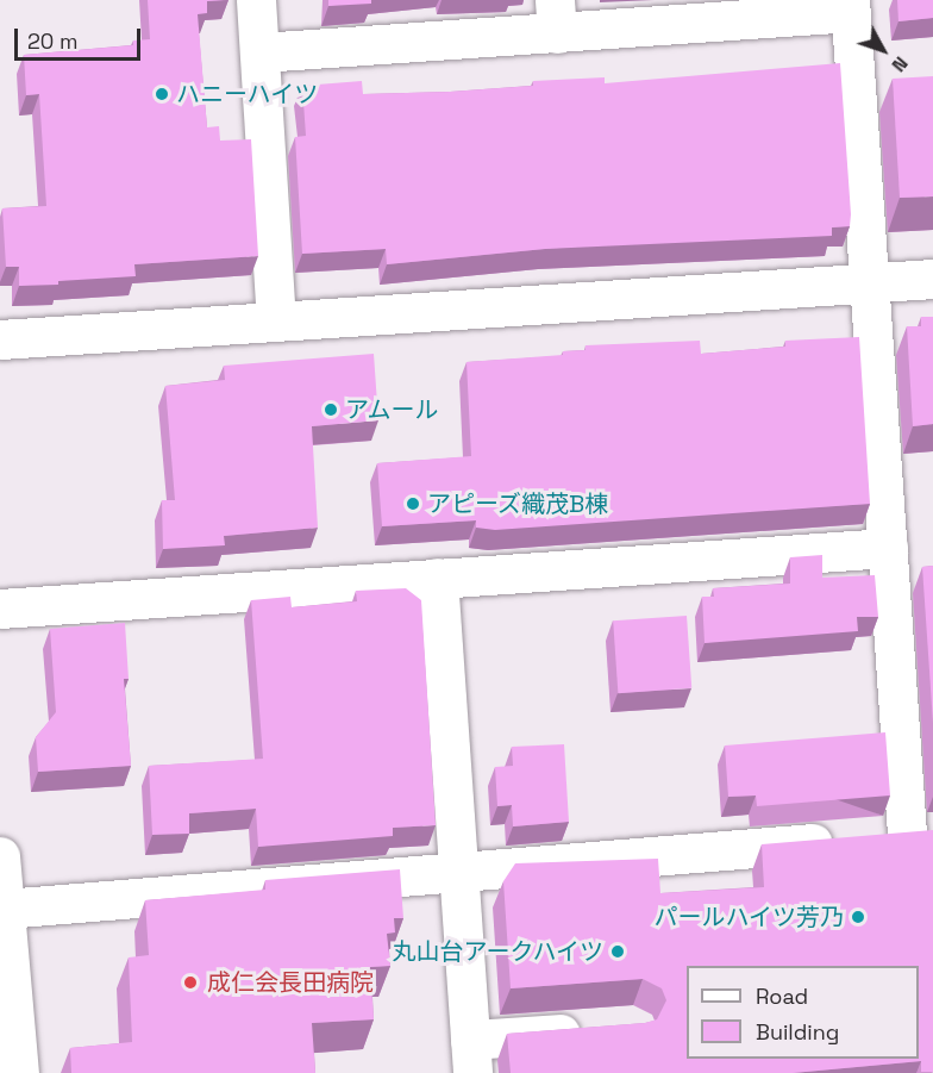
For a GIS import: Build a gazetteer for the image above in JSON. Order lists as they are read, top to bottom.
{
  "places": [
    "ハニーハイツ",
    "アムール",
    "アピーズ織茂B棟",
    "パールハイツ芳乃",
    "丸山台アークハイツ",
    "成仁会長田病院"
  ],
  "legend": ["Road", "Building"],
  "scale_bar": "20 m",
  "north": "bottom right"
}
